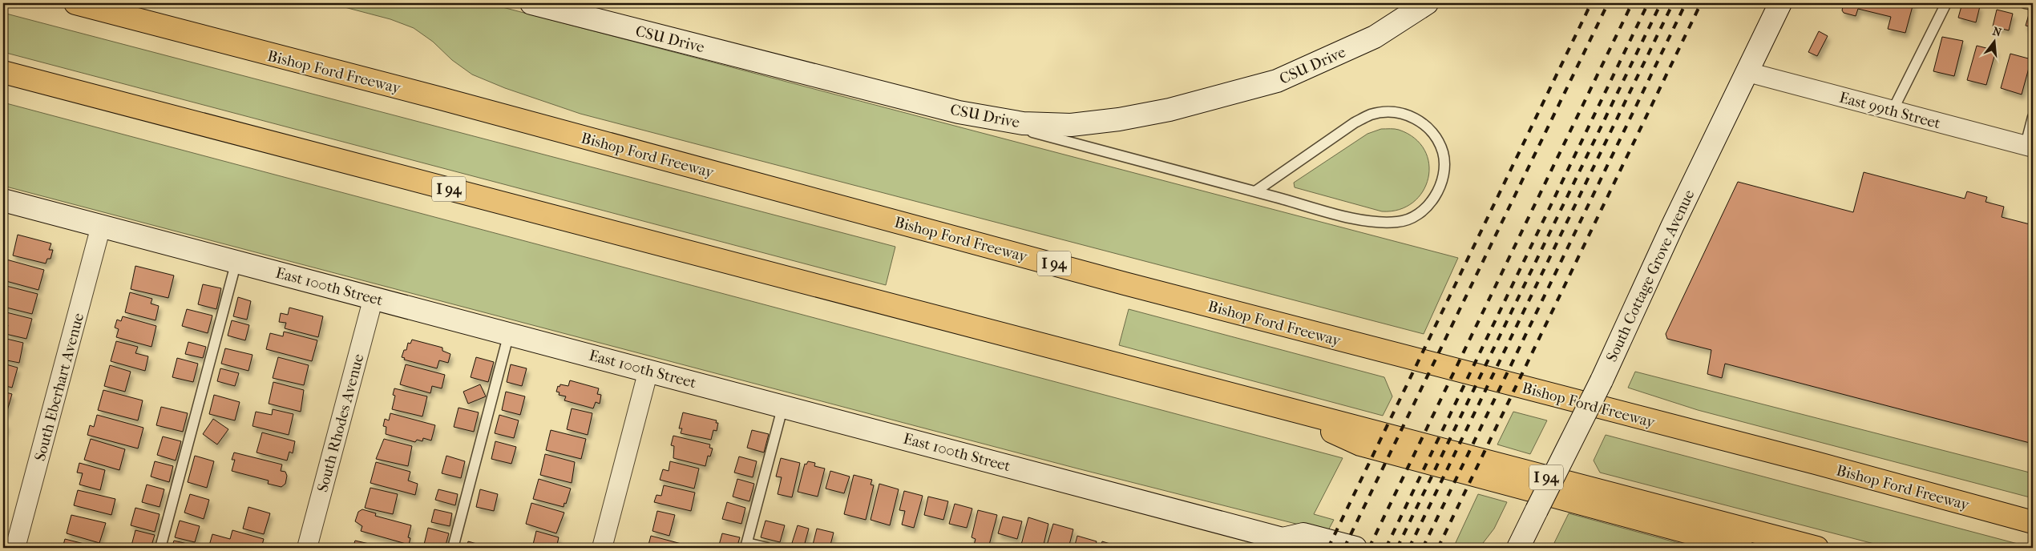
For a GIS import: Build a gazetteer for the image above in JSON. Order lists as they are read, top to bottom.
{
  "streets": {
    "highway": ["Bishop Ford Freeway", "I 94"],
    "street": [
      "CSU Drive",
      "East 99th Street",
      "South Cottage Grove Avenue",
      "East 100th Street",
      "South Eberhart Avenue",
      "South Rhodes Avenue"
    ]
  },
  "crossings": [
    ["East 99th Street", "South Cottage Grove Avenue"],
    ["East 100th Street", "South Eberhart Avenue"],
    ["East 100th Street", "South Rhodes Avenue"]
  ],
  "north": "top"
}
